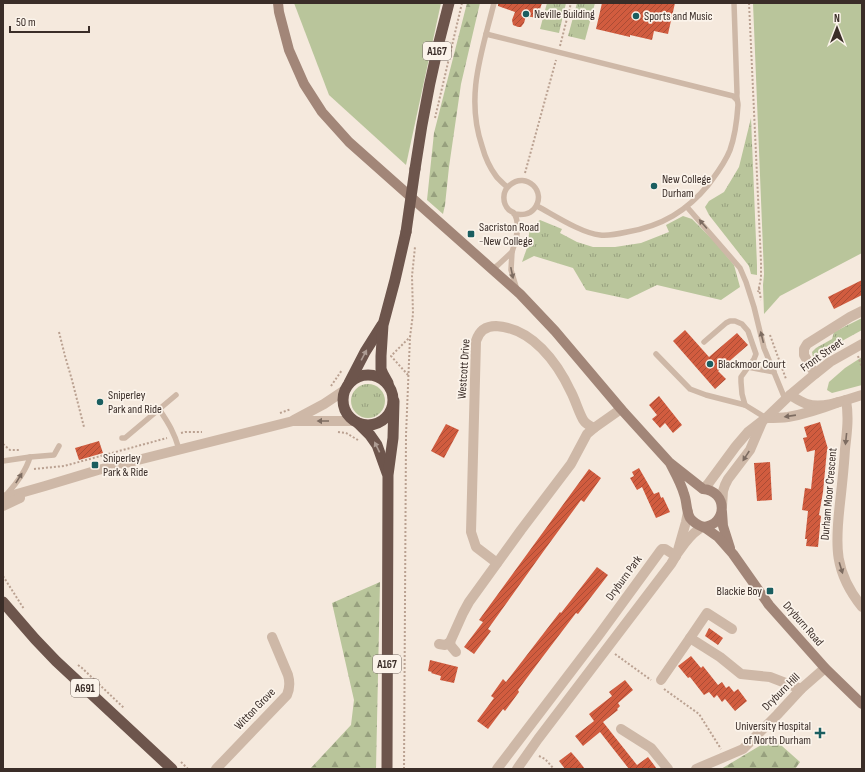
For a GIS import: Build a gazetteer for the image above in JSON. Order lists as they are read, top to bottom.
{
  "streets": {
    "highway": ["A167", "A691"],
    "main road": ["Dryburn Road"],
    "street": [
      "Front Street",
      "Westcott Drive",
      "Durham Moor Crescent",
      "Dryburn Park",
      "Dryburn Hill",
      "Witton Grove"
    ]
  },
  "crossings": [
    ["Front Street", "Dryburn Road"],
    ["Dryburn Road", "Dryburn Hill"]
  ],
  "one_way": ["Durham Moor Crescent"],
  "places": {
    "other": [
      "Neville Building",
      "Sports and Music",
      "New College Durham",
      "Blackmoor Court",
      "Sniperley Park and Ride"
    ],
    "transit": ["Sacriston Road -New College", "Sniperley Park & Ride", "Blackie Boy"],
    "health": ["University Hospital of North Durham"]
  },
  "scale_bar": "50 m",
  "north": "top"
}
